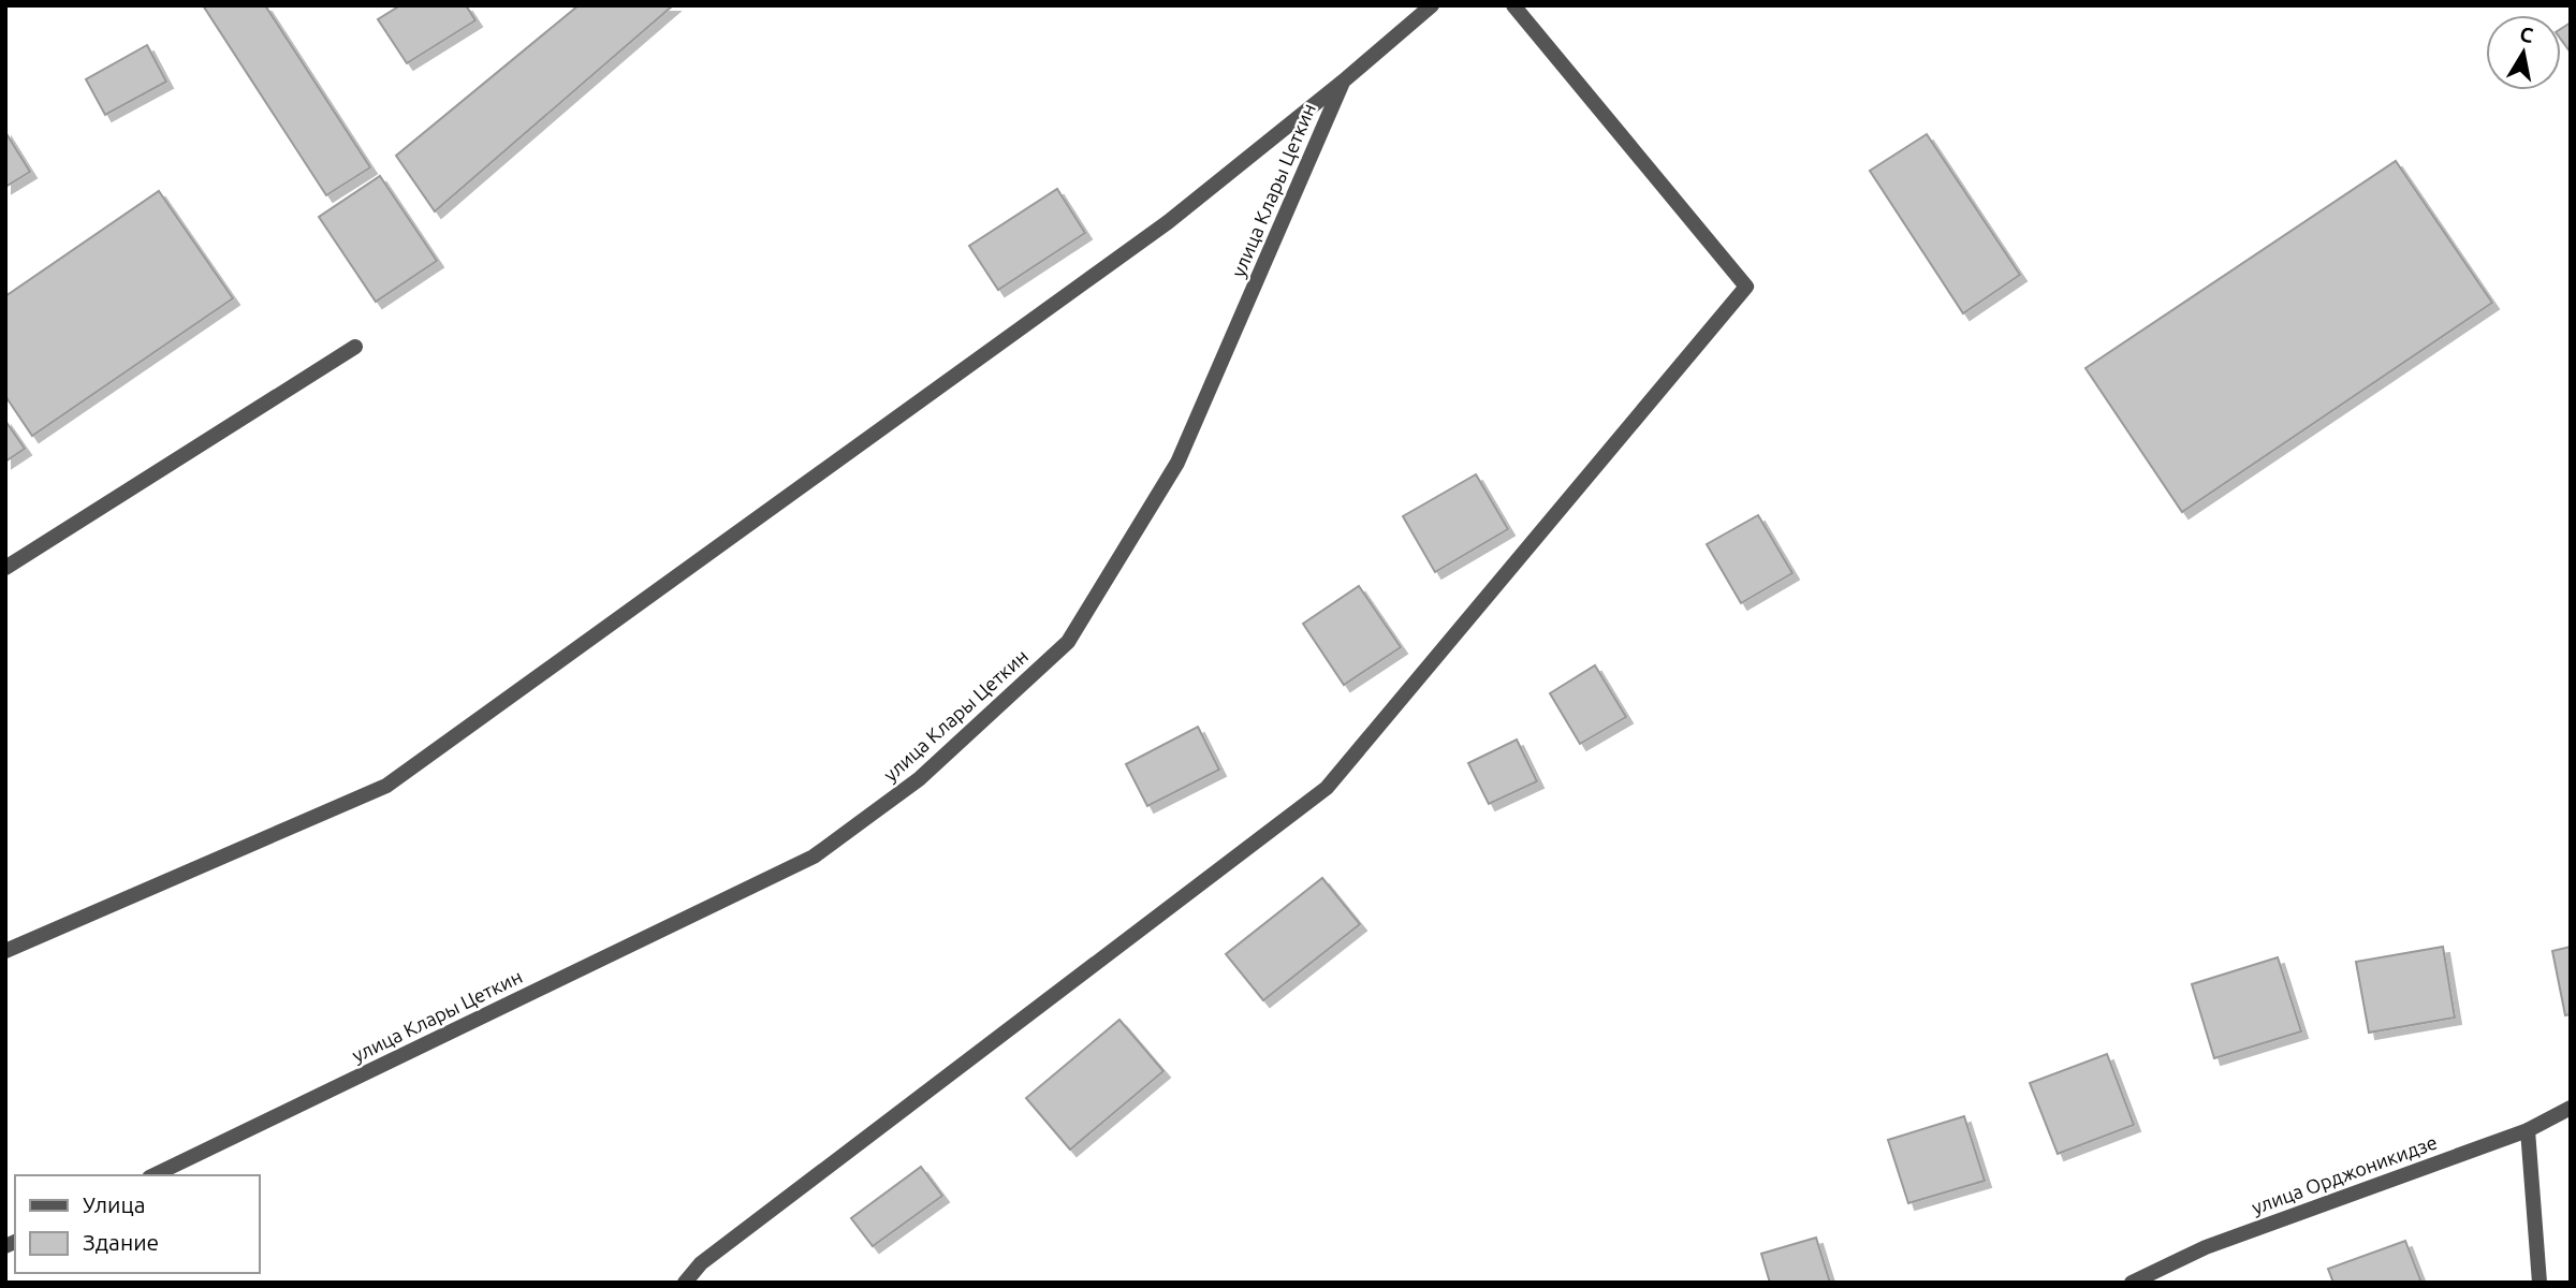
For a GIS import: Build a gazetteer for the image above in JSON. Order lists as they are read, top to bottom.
{
  "streets": {
    "street": ["улица Клары Цеткин", "улица Орджоникидзе"]
  },
  "legend": ["Улица", "Здание"],
  "north": "top"
}
